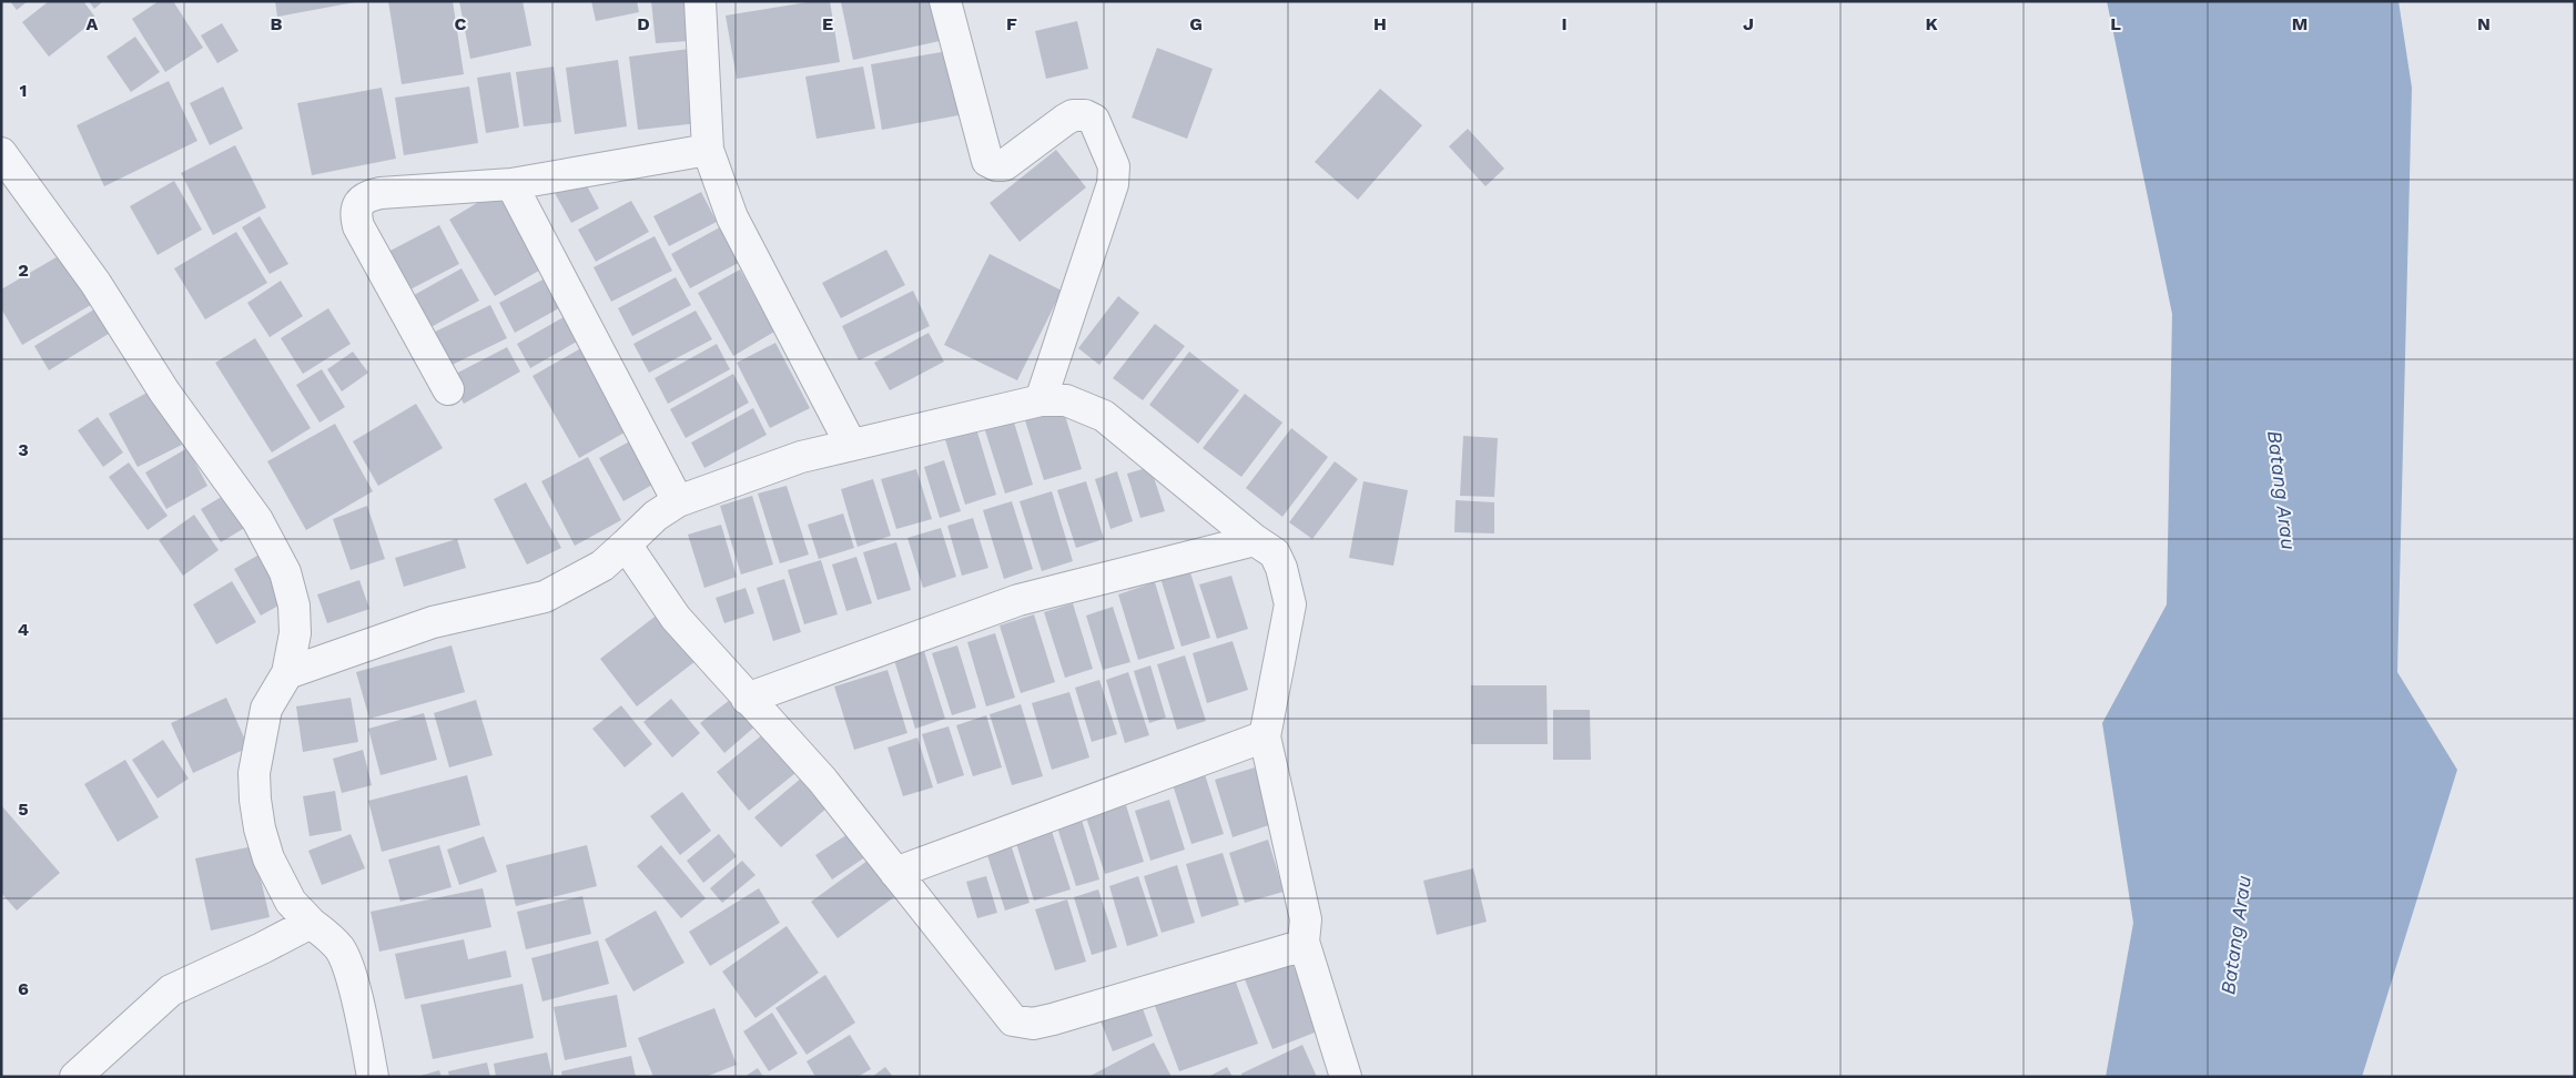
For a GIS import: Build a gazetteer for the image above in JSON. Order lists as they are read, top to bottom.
{
  "water": ["Batang Arau"],
  "grid": {
    "columns": [
      "A",
      "B",
      "C",
      "D",
      "E",
      "F",
      "G",
      "H",
      "I",
      "J",
      "K",
      "L",
      "M",
      "N"
    ],
    "rows": [
      "1",
      "2",
      "3",
      "4",
      "5",
      "6"
    ]
  }
}
